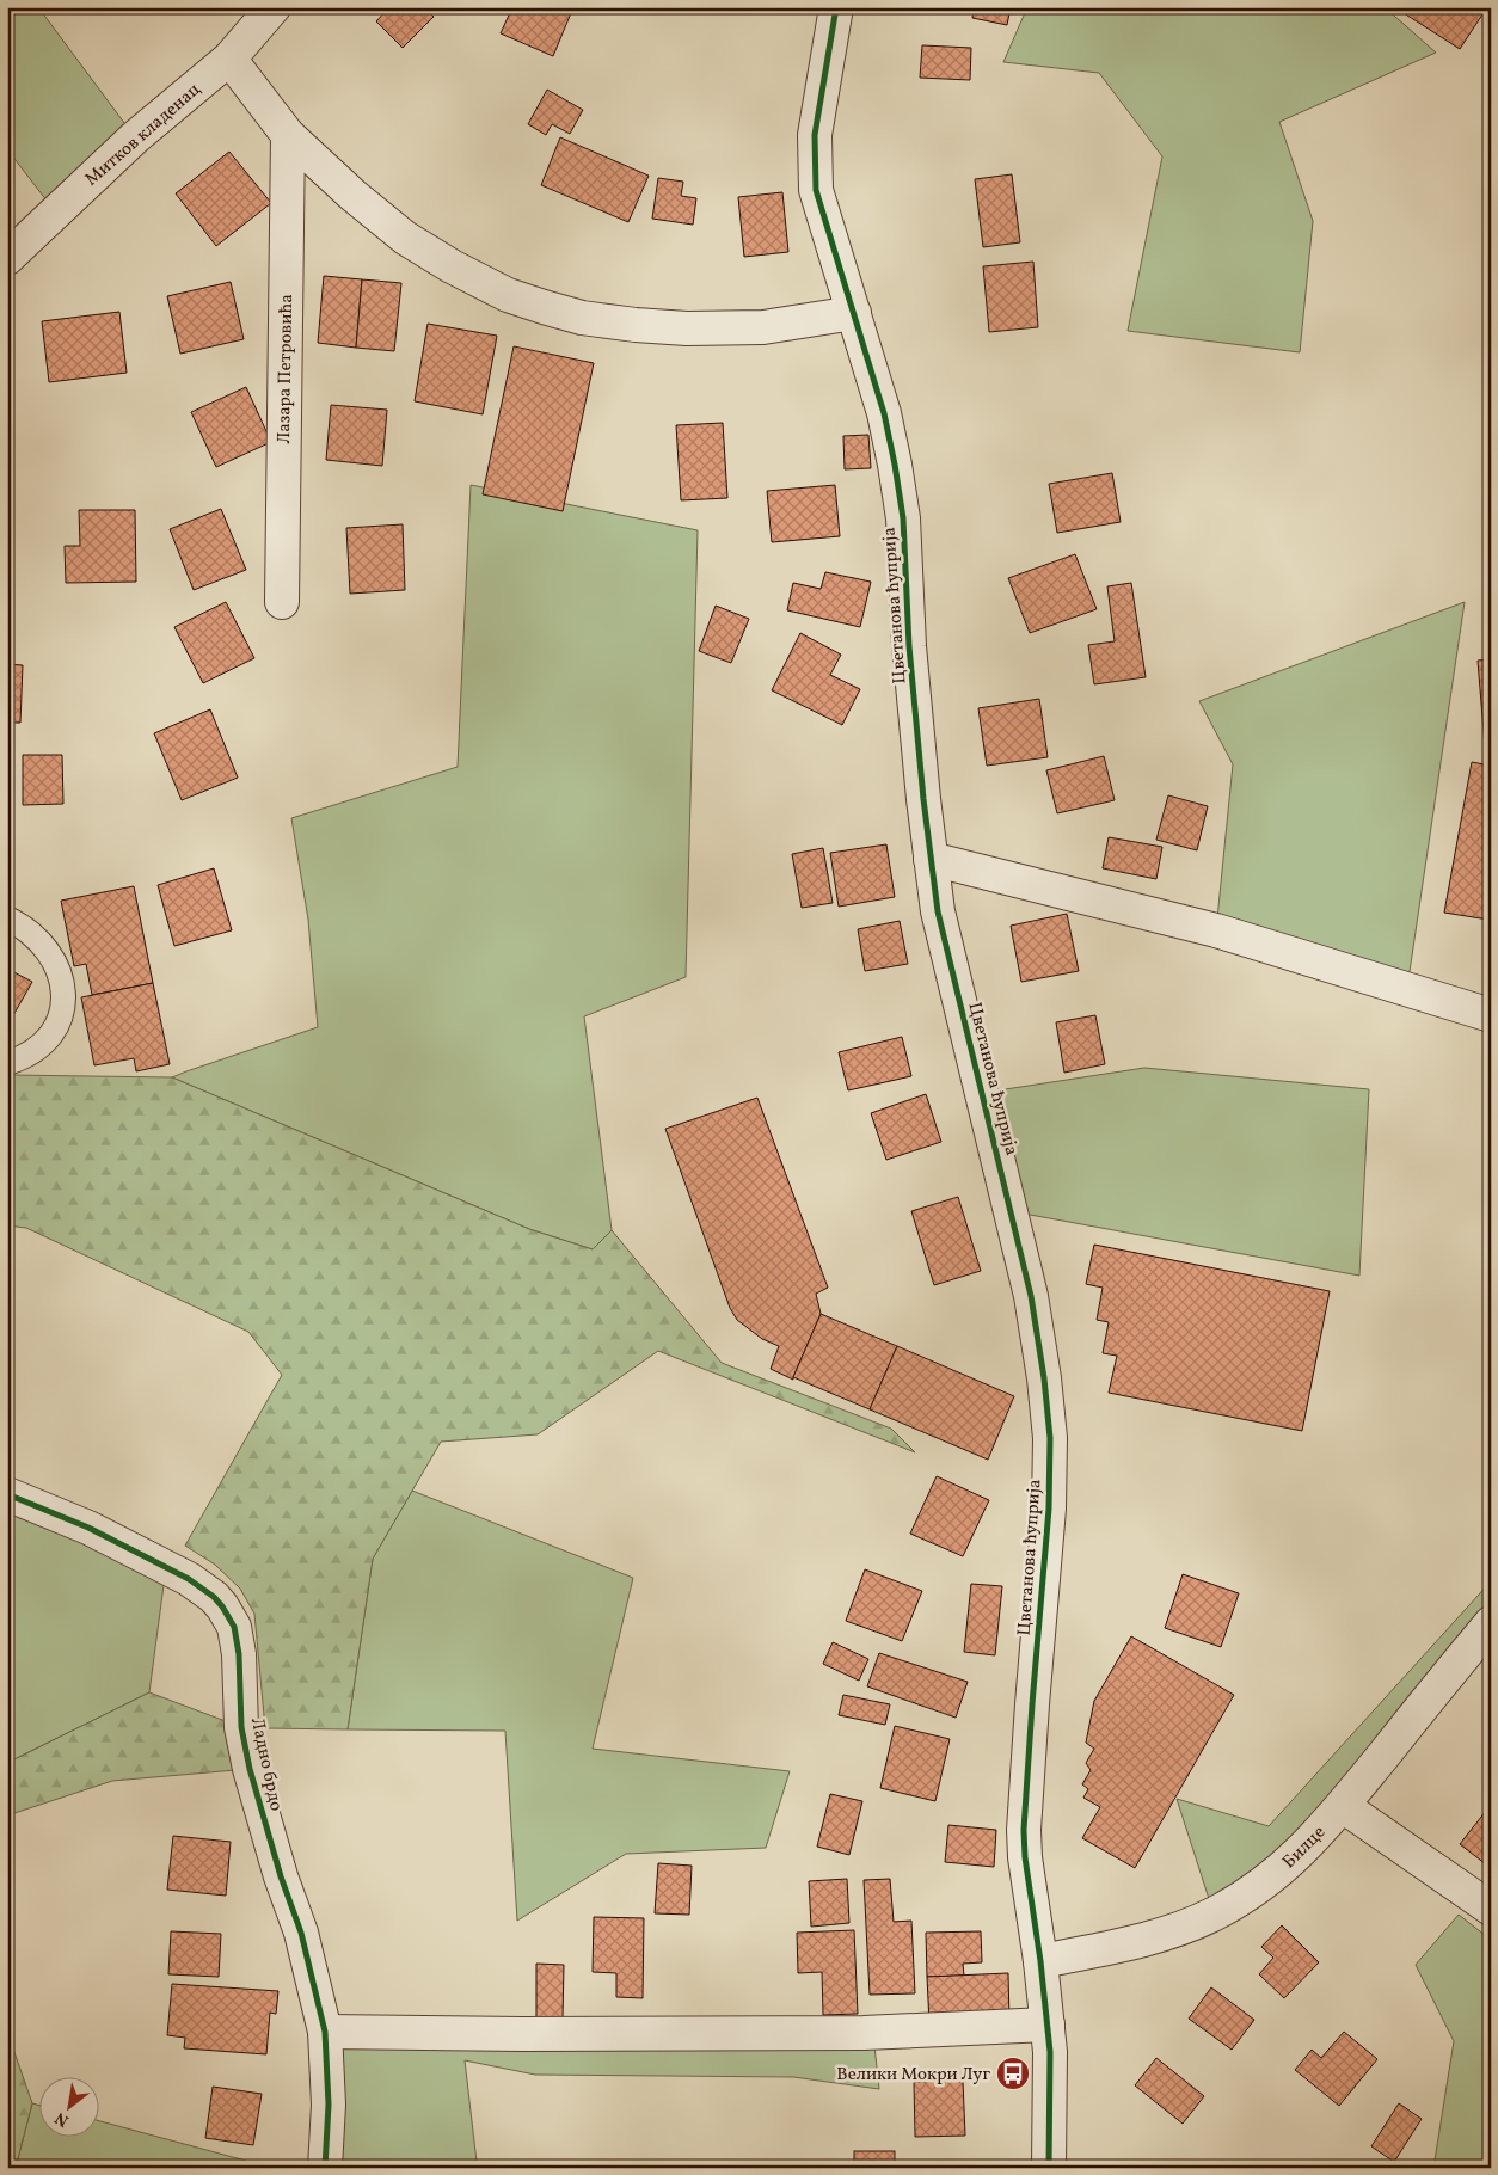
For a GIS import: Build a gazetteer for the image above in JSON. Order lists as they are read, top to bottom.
{
  "streets": {
    "street": [
      "Митков кладенац",
      "Лазара Петровића",
      "Цветанова ћуприја",
      "Ладно брдо",
      "Билце"
    ]
  },
  "crossings": [
    ["Цветанова ћуприја", "Билце"]
  ],
  "places": {
    "bus stop": ["Велики Мокри Луг"]
  },
  "north": "bottom left"
}
